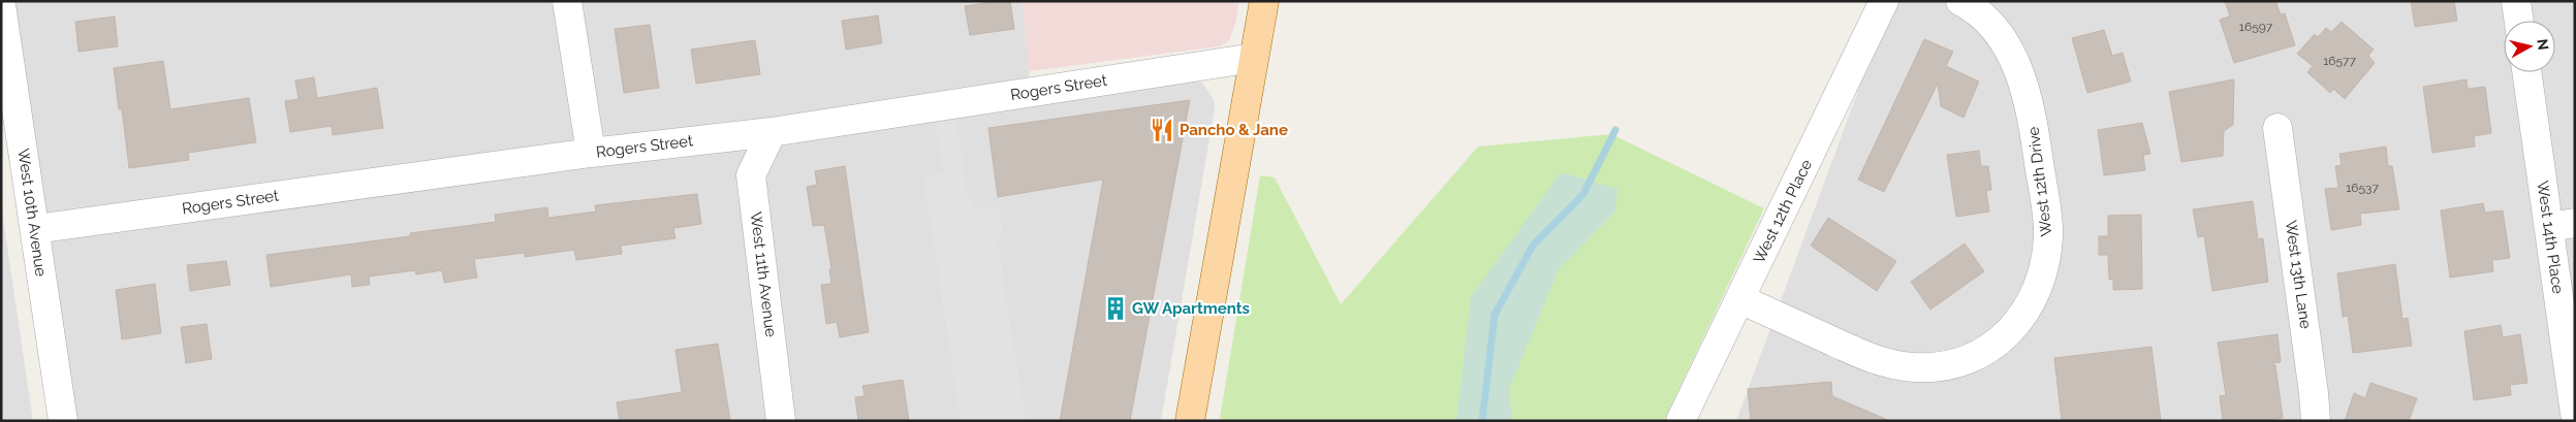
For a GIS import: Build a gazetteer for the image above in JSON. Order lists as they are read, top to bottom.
{
  "streets": {
    "street": [
      "Rogers Street",
      "West 12th Drive",
      "West 12th Place",
      "West 10th Avenue",
      "West 14th Place",
      "West 11th Avenue",
      "West 13th Lane"
    ]
  },
  "crossings": [
    ["Rogers Street", "West 10th Avenue"],
    ["Rogers Street", "West 11th Avenue"],
    ["West 12th Drive", "West 12th Place"]
  ],
  "places": {
    "restaurant": ["Pancho & Jane"],
    "building": ["GW Apartments"]
  },
  "house_numbers": ["16597", "16577", "16537"],
  "north": "right"
}
